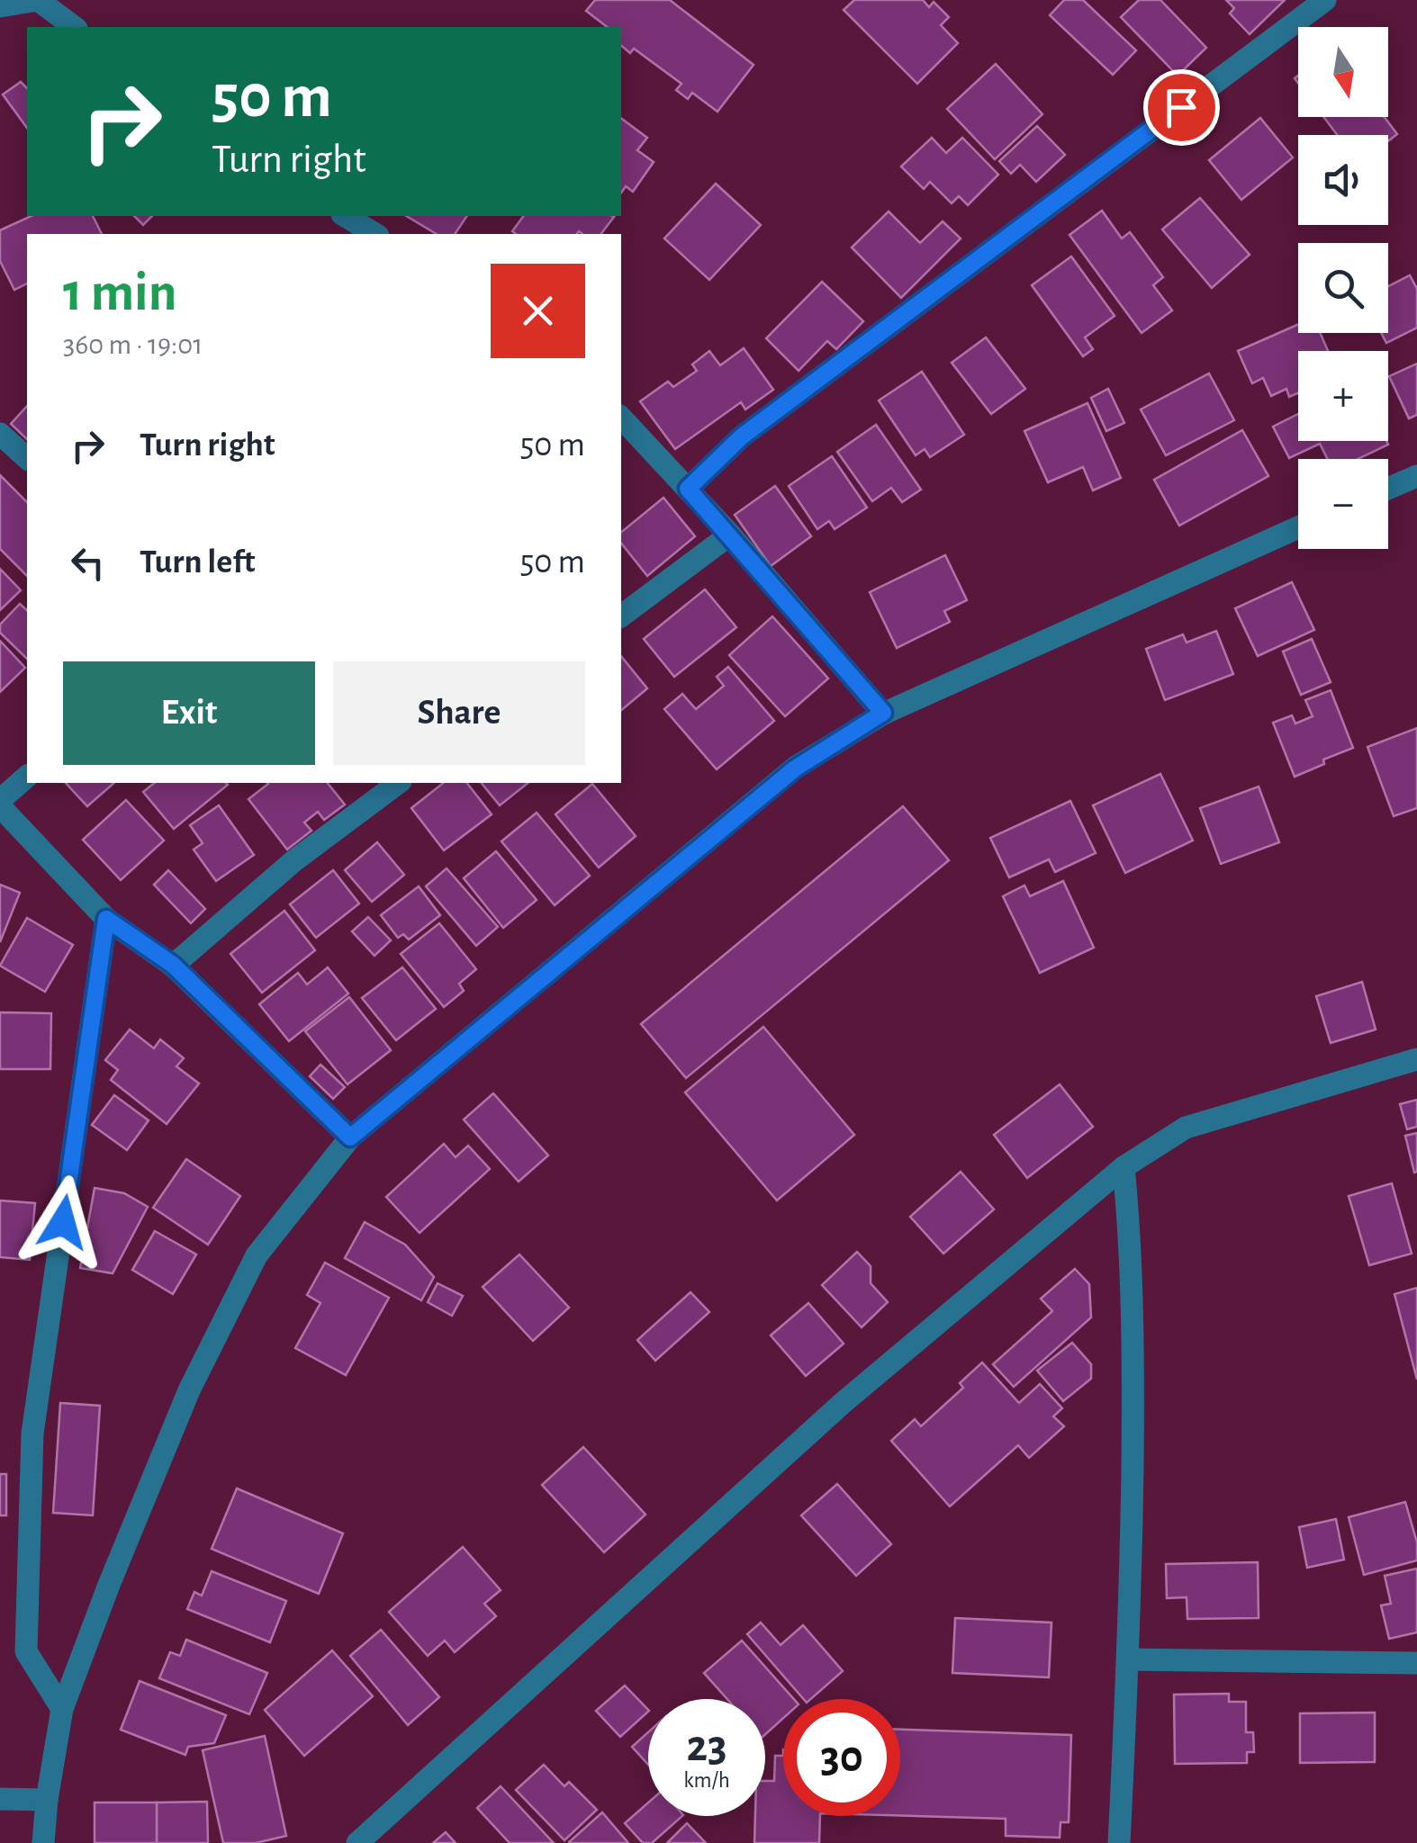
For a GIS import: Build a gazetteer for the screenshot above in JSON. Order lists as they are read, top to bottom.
{
  "north": "bottom",
  "page": {
    "map_buttons": ["+", "−"],
    "turn": ["50 m", "Turn right"],
    "heading": ["1 min", "360 m · 19:01"],
    "list": [
      {
        "name": "Turn right",
        "value": "50 m"
      },
      {
        "name": "Turn left",
        "value": "50 m"
      }
    ],
    "buttons": ["Exit", "Share"],
    "speed": "23 km/h",
    "limit": "30"
  }
}
